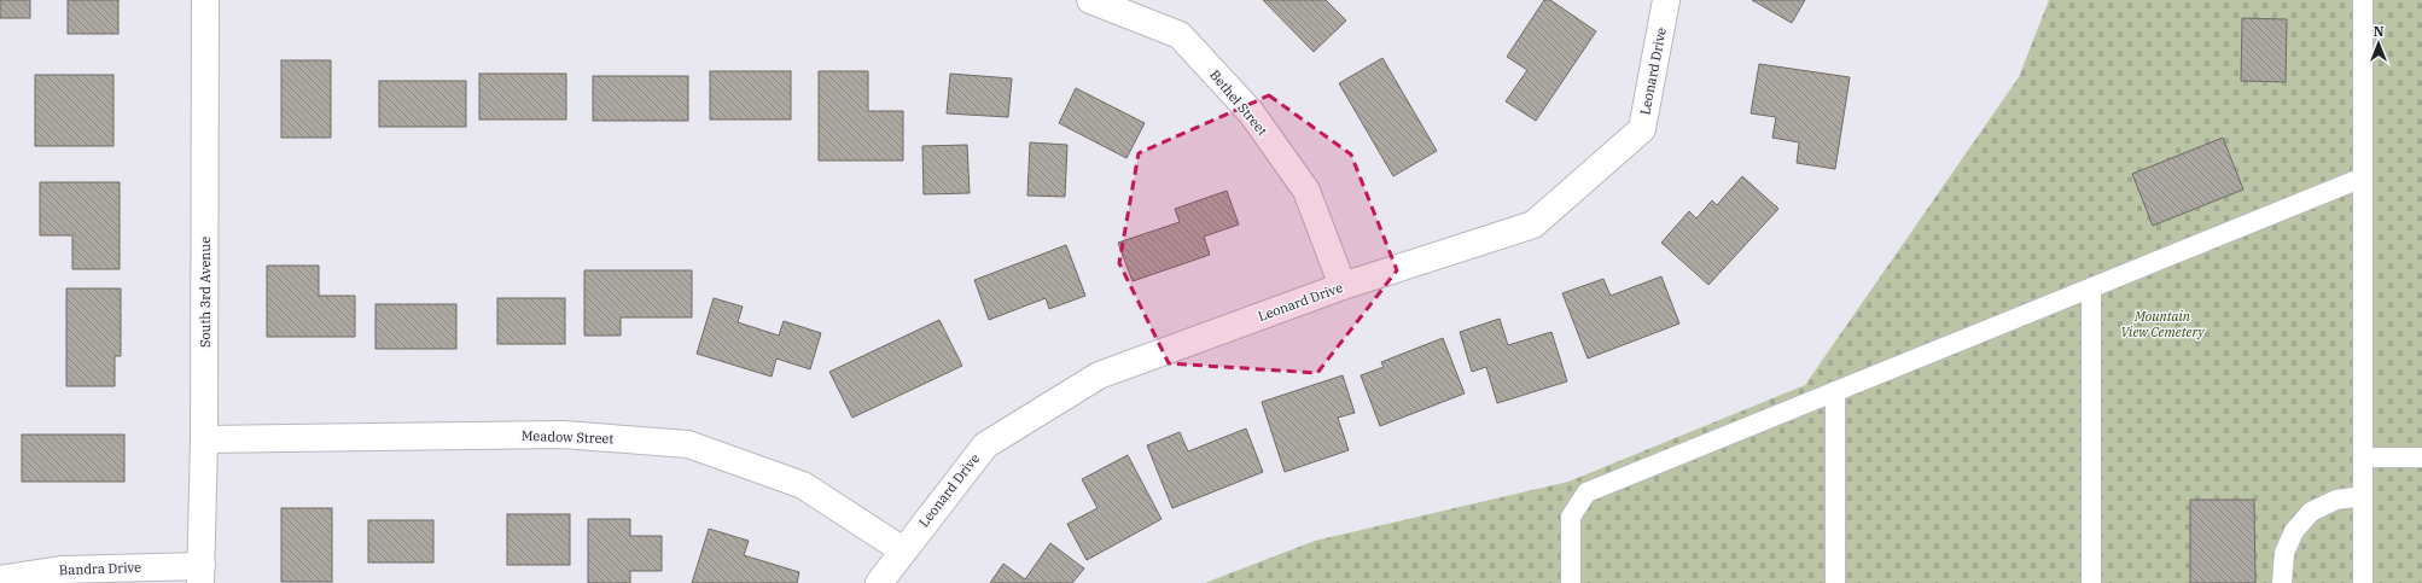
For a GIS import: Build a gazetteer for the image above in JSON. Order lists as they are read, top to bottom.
{
  "streets": {
    "street": [
      "Leonard Drive",
      "Bethel Street",
      "South 3rd Avenue",
      "Meadow Street",
      "Bandra Drive"
    ]
  },
  "crossings": [
    ["Leonard Drive", "Bethel Street"],
    ["Leonard Drive", "Meadow Street"],
    ["South 3rd Avenue", "Meadow Street"],
    ["South 3rd Avenue", "Bandra Drive"]
  ],
  "parks": ["Mountain View Cemetery"],
  "north": "top"
}
